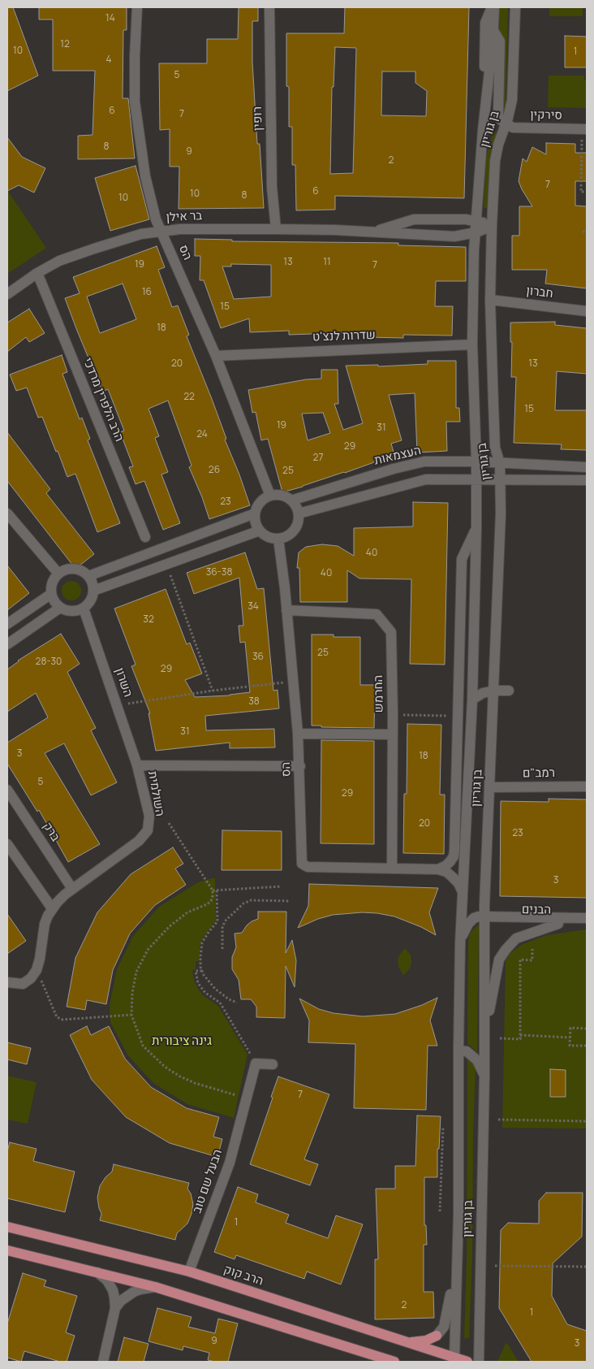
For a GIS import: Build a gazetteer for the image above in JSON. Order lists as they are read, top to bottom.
{
  "streets": {
    "main road": ["הרב קוק"],
    "street": [
      "סירקין",
      "רופין",
      "בן גוריון",
      "בר אילן",
      "הס",
      "חברון",
      "שדרות לנצ'ט",
      "הרב הלפרין מרדכי",
      "העצמאות",
      "השרון",
      "החרמש",
      "רמב\"ם",
      "השולמית",
      "ברק",
      "הבנים",
      "הבעל שם טוב"
    ]
  },
  "crossings": [
    ["סירקין", "בן גוריון"],
    ["רופין", "בר אילן"],
    ["בן גוריון", "בר אילן"],
    ["בן גוריון", "חברון"],
    ["בן גוריון", "שדרות לנצ'ט"],
    ["בן גוריון", "העצמאות"],
    ["בן גוריון", "רמב\"ם"],
    ["בן גוריון", "הבנים"],
    ["בן גוריון", "הרב קוק"],
    ["בר אילן", "הס"],
    ["בר אילן", "הרב הלפרין מרדכי"],
    ["הס", "שדרות לנצ'ט"],
    ["הס", "העצמאות"],
    ["הס", "החרמש"],
    ["הס", "השולמית"],
    ["השרון", "השולמית"],
    ["השולמית", "ברק"],
    ["הבעל שם טוב", "הרב קוק"]
  ],
  "parks": ["גינה ציבורית"],
  "house_numbers": [
    "14",
    "12",
    "10",
    "1",
    "4",
    "5",
    "6",
    "7",
    "8",
    "9",
    "2",
    "7",
    "6",
    "10",
    "8",
    "10",
    "13",
    "11",
    "19",
    "7",
    "16",
    "15",
    "18",
    "20",
    "13",
    "22",
    "15",
    "19",
    "31",
    "24",
    "29",
    "27",
    "26",
    "25",
    "23",
    "40",
    "36-38",
    "40",
    "34",
    "32",
    "25",
    "36",
    "28-30",
    "29",
    "38",
    "31",
    "3",
    "18",
    "5",
    "29",
    "20",
    "23",
    "3",
    "7",
    "1",
    "2",
    "1",
    "9",
    "3"
  ]
}
